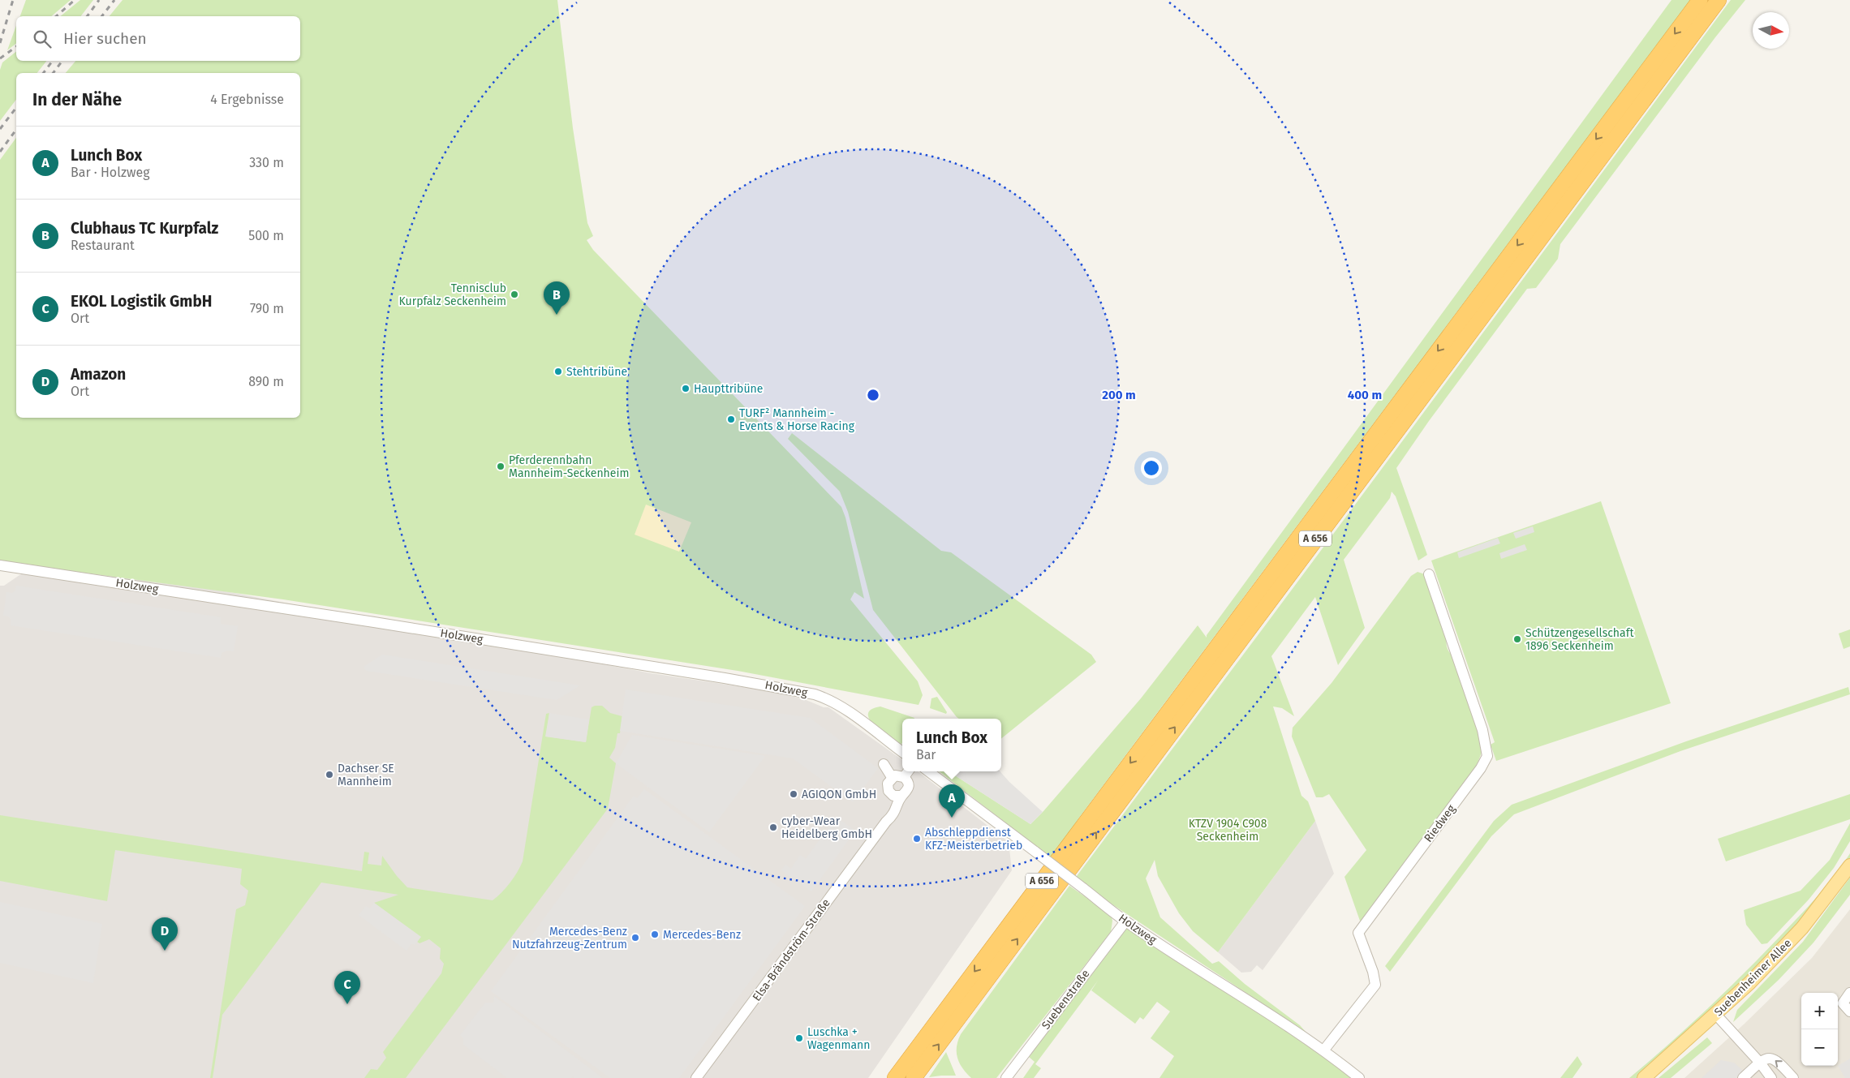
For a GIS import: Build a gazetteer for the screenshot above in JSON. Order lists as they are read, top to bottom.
{
  "streets": {
    "highway": ["A 656"],
    "main road": ["Suebenheimer Allee"],
    "street": [
      "Holzweg",
      "Riedweg",
      "Elsa-Brändström-Straße",
      "Suebenstraße"
    ]
  },
  "crossings": [
    ["Holzweg", "Riedweg"],
    ["Holzweg", "Suebenstraße"]
  ],
  "parks": ["KTZV 1904 C908 Seckenheim"],
  "places": [
    "Tennisclub Kurpfalz Seckenheim",
    "Stehtribüne",
    "Haupttribüne",
    "TURF² Mannheim - Events & Horse Racing",
    "Pferderennbahn Mannheim-Seckenheim",
    "Schützengesellschaft 1896 Seckenheim",
    "Dachser SE Mannheim",
    "AGIQON GmbH",
    "cyber-Wear Heidelberg GmbH",
    "Abschleppdienst KFZ-Meisterbetrieb",
    "Mercedes-Benz",
    "Mercedes-Benz Nutzfahrzeug-Zentrum",
    "Luschka + Wagenmann"
  ],
  "north": "right",
  "page": {
    "search": "Hier suchen",
    "heading": ["In der Nähe", "4 Ergebnisse"],
    "list": [
      {
        "mark": "A",
        "name": "Lunch Box",
        "note": "Bar · Holzweg",
        "value": "330 m"
      },
      {
        "mark": "B",
        "name": "Clubhaus TC Kurpfalz",
        "note": "Restaurant",
        "value": "500 m"
      },
      {
        "mark": "C",
        "name": "EKOL Logistik GmbH",
        "note": "Ort",
        "value": "790 m"
      },
      {
        "mark": "D",
        "name": "Amazon",
        "note": "Ort",
        "value": "890 m"
      }
    ],
    "pins": [
      "B",
      "A",
      "D",
      "C"
    ],
    "popup": ["Lunch Box", "Bar"],
    "map_buttons": ["+", "−"]
  },
  "rings": ["200 m", "400 m"]
}
